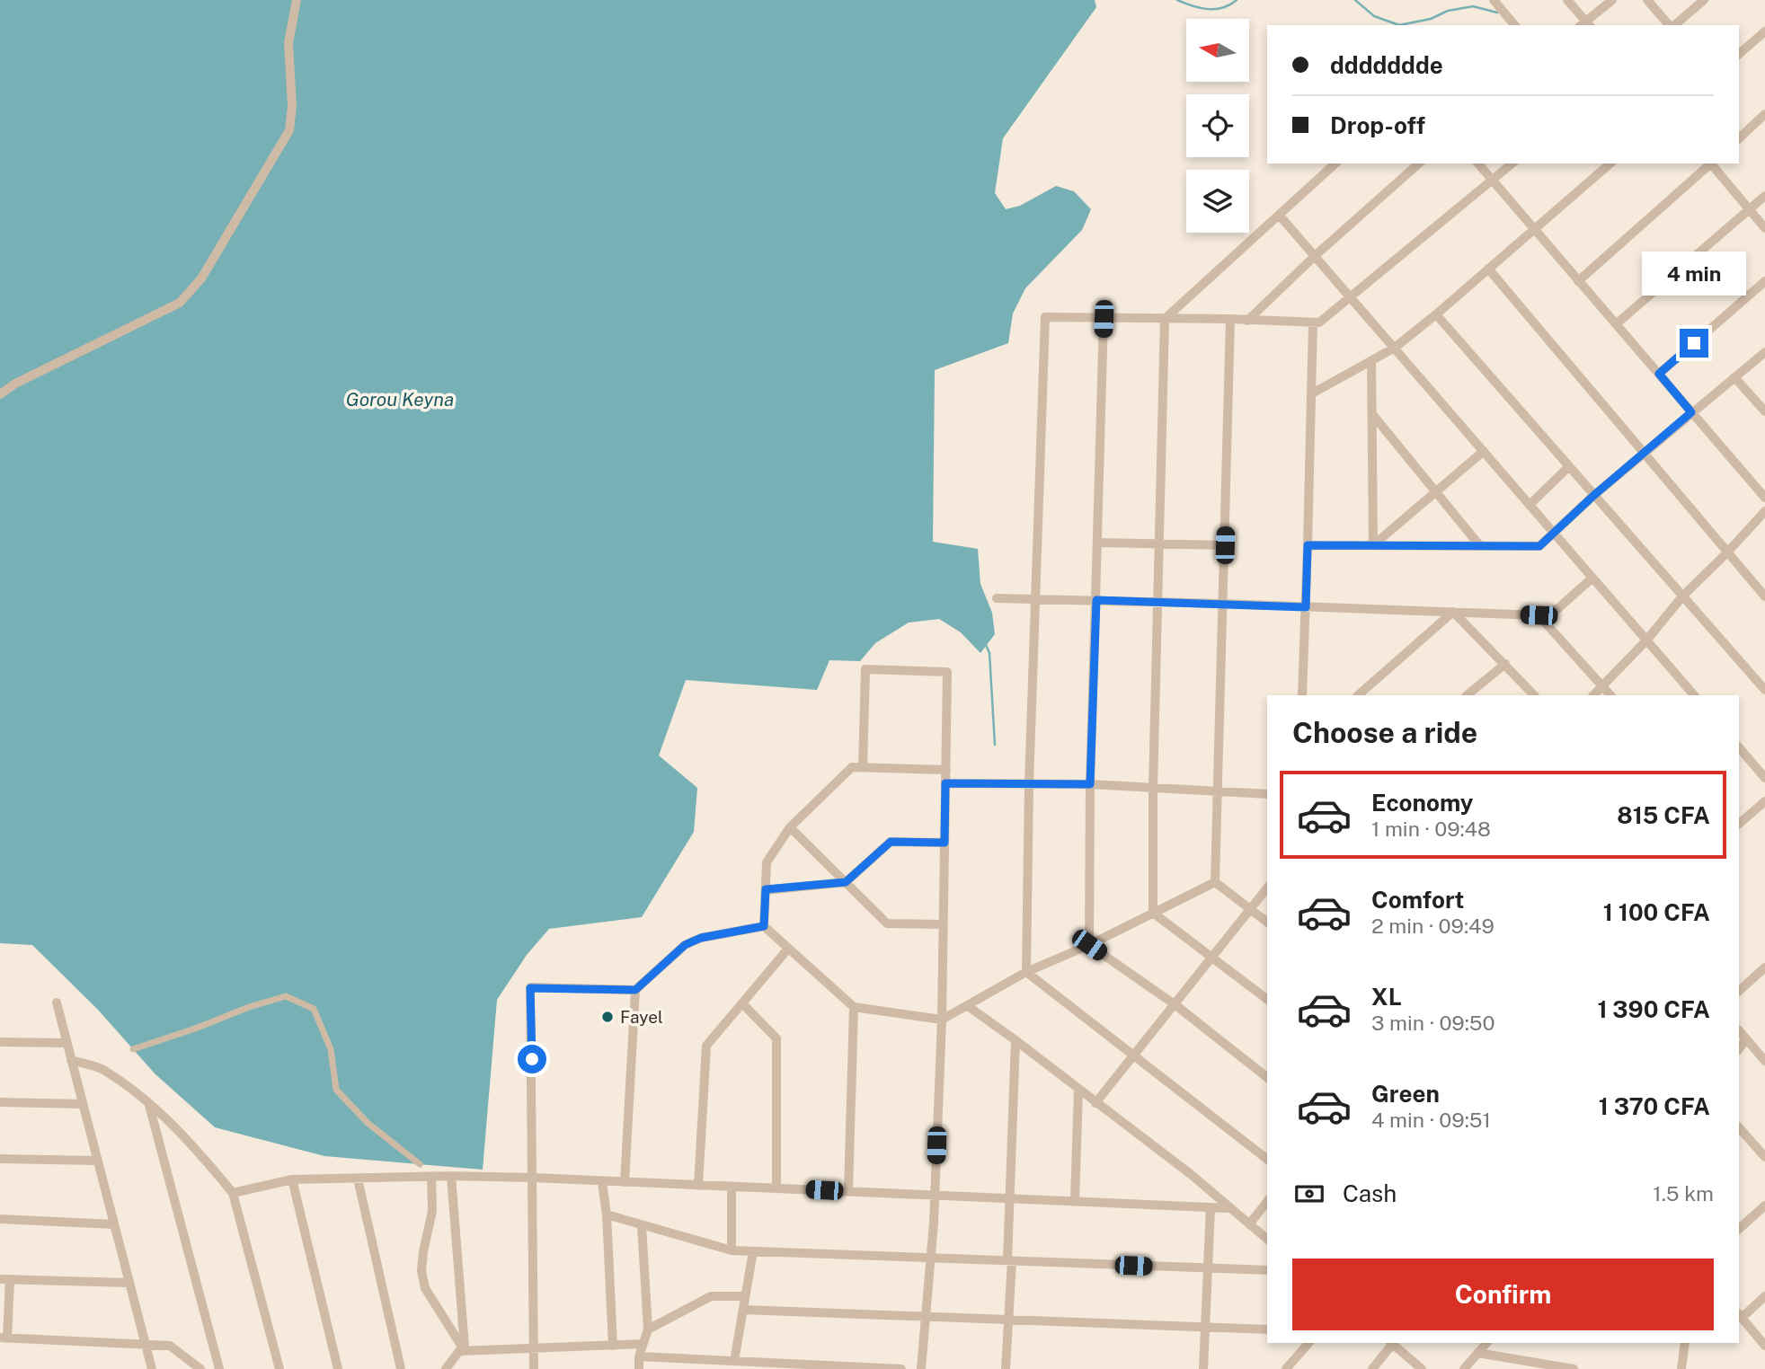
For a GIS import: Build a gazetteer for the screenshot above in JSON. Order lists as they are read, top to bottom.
{
  "water": ["Gorou Keyna"],
  "places": ["Fayel"],
  "north": "left",
  "page": {
    "banner": ["ddddddde", "Drop-off"],
    "bubble": "4 min",
    "heading": "Choose a ride",
    "list": [
      {
        "name": "Economy",
        "note": "1 min · 09:48",
        "value": "815 CFA"
      },
      {
        "name": "Comfort",
        "note": "2 min · 09:49",
        "value": "1 100 CFA"
      },
      {
        "name": "XL",
        "note": "3 min · 09:50",
        "value": "1 390 CFA"
      },
      {
        "name": "Green",
        "note": "4 min · 09:51",
        "value": "1 370 CFA"
      }
    ],
    "pay": ["Cash", "1.5 km"],
    "buttons": "Confirm"
  }
}
